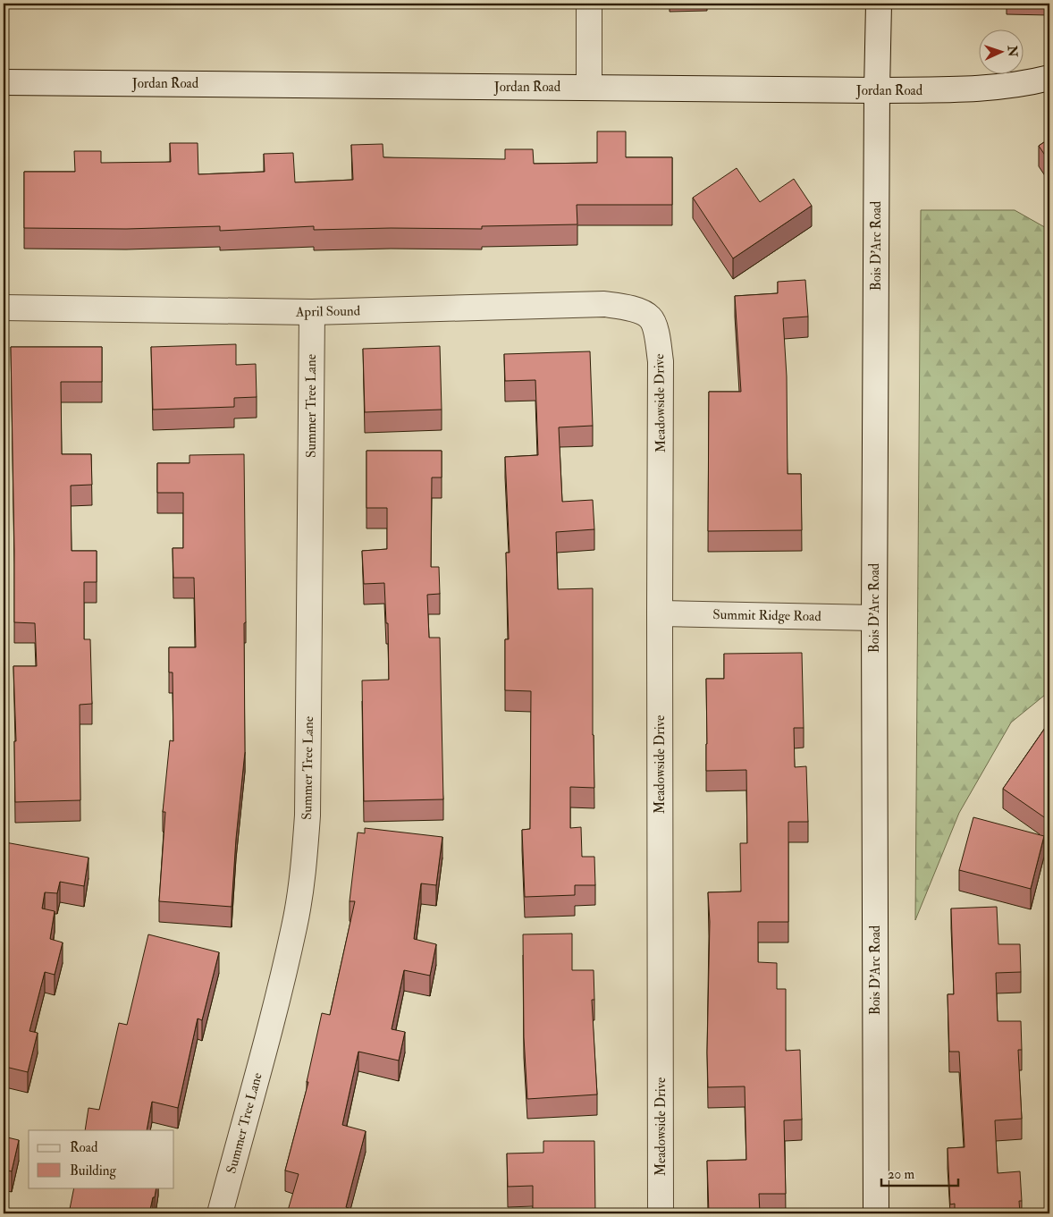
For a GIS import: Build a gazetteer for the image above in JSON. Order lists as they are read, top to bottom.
{
  "streets": {
    "street": [
      "Jordan Road",
      "Bois D'Arc Road",
      "April Sound",
      "Meadowside Drive",
      "Summer Tree Lane",
      "Summit Ridge Road"
    ]
  },
  "crossings": [
    ["Jordan Road", "Bois D'Arc Road"],
    ["Bois D'Arc Road", "Summit Ridge Road"],
    ["April Sound", "Meadowside Drive"],
    ["April Sound", "Summer Tree Lane"],
    ["Meadowside Drive", "Summit Ridge Road"]
  ],
  "legend": ["Road", "Building"],
  "scale_bar": "20 m",
  "north": "right"
}
